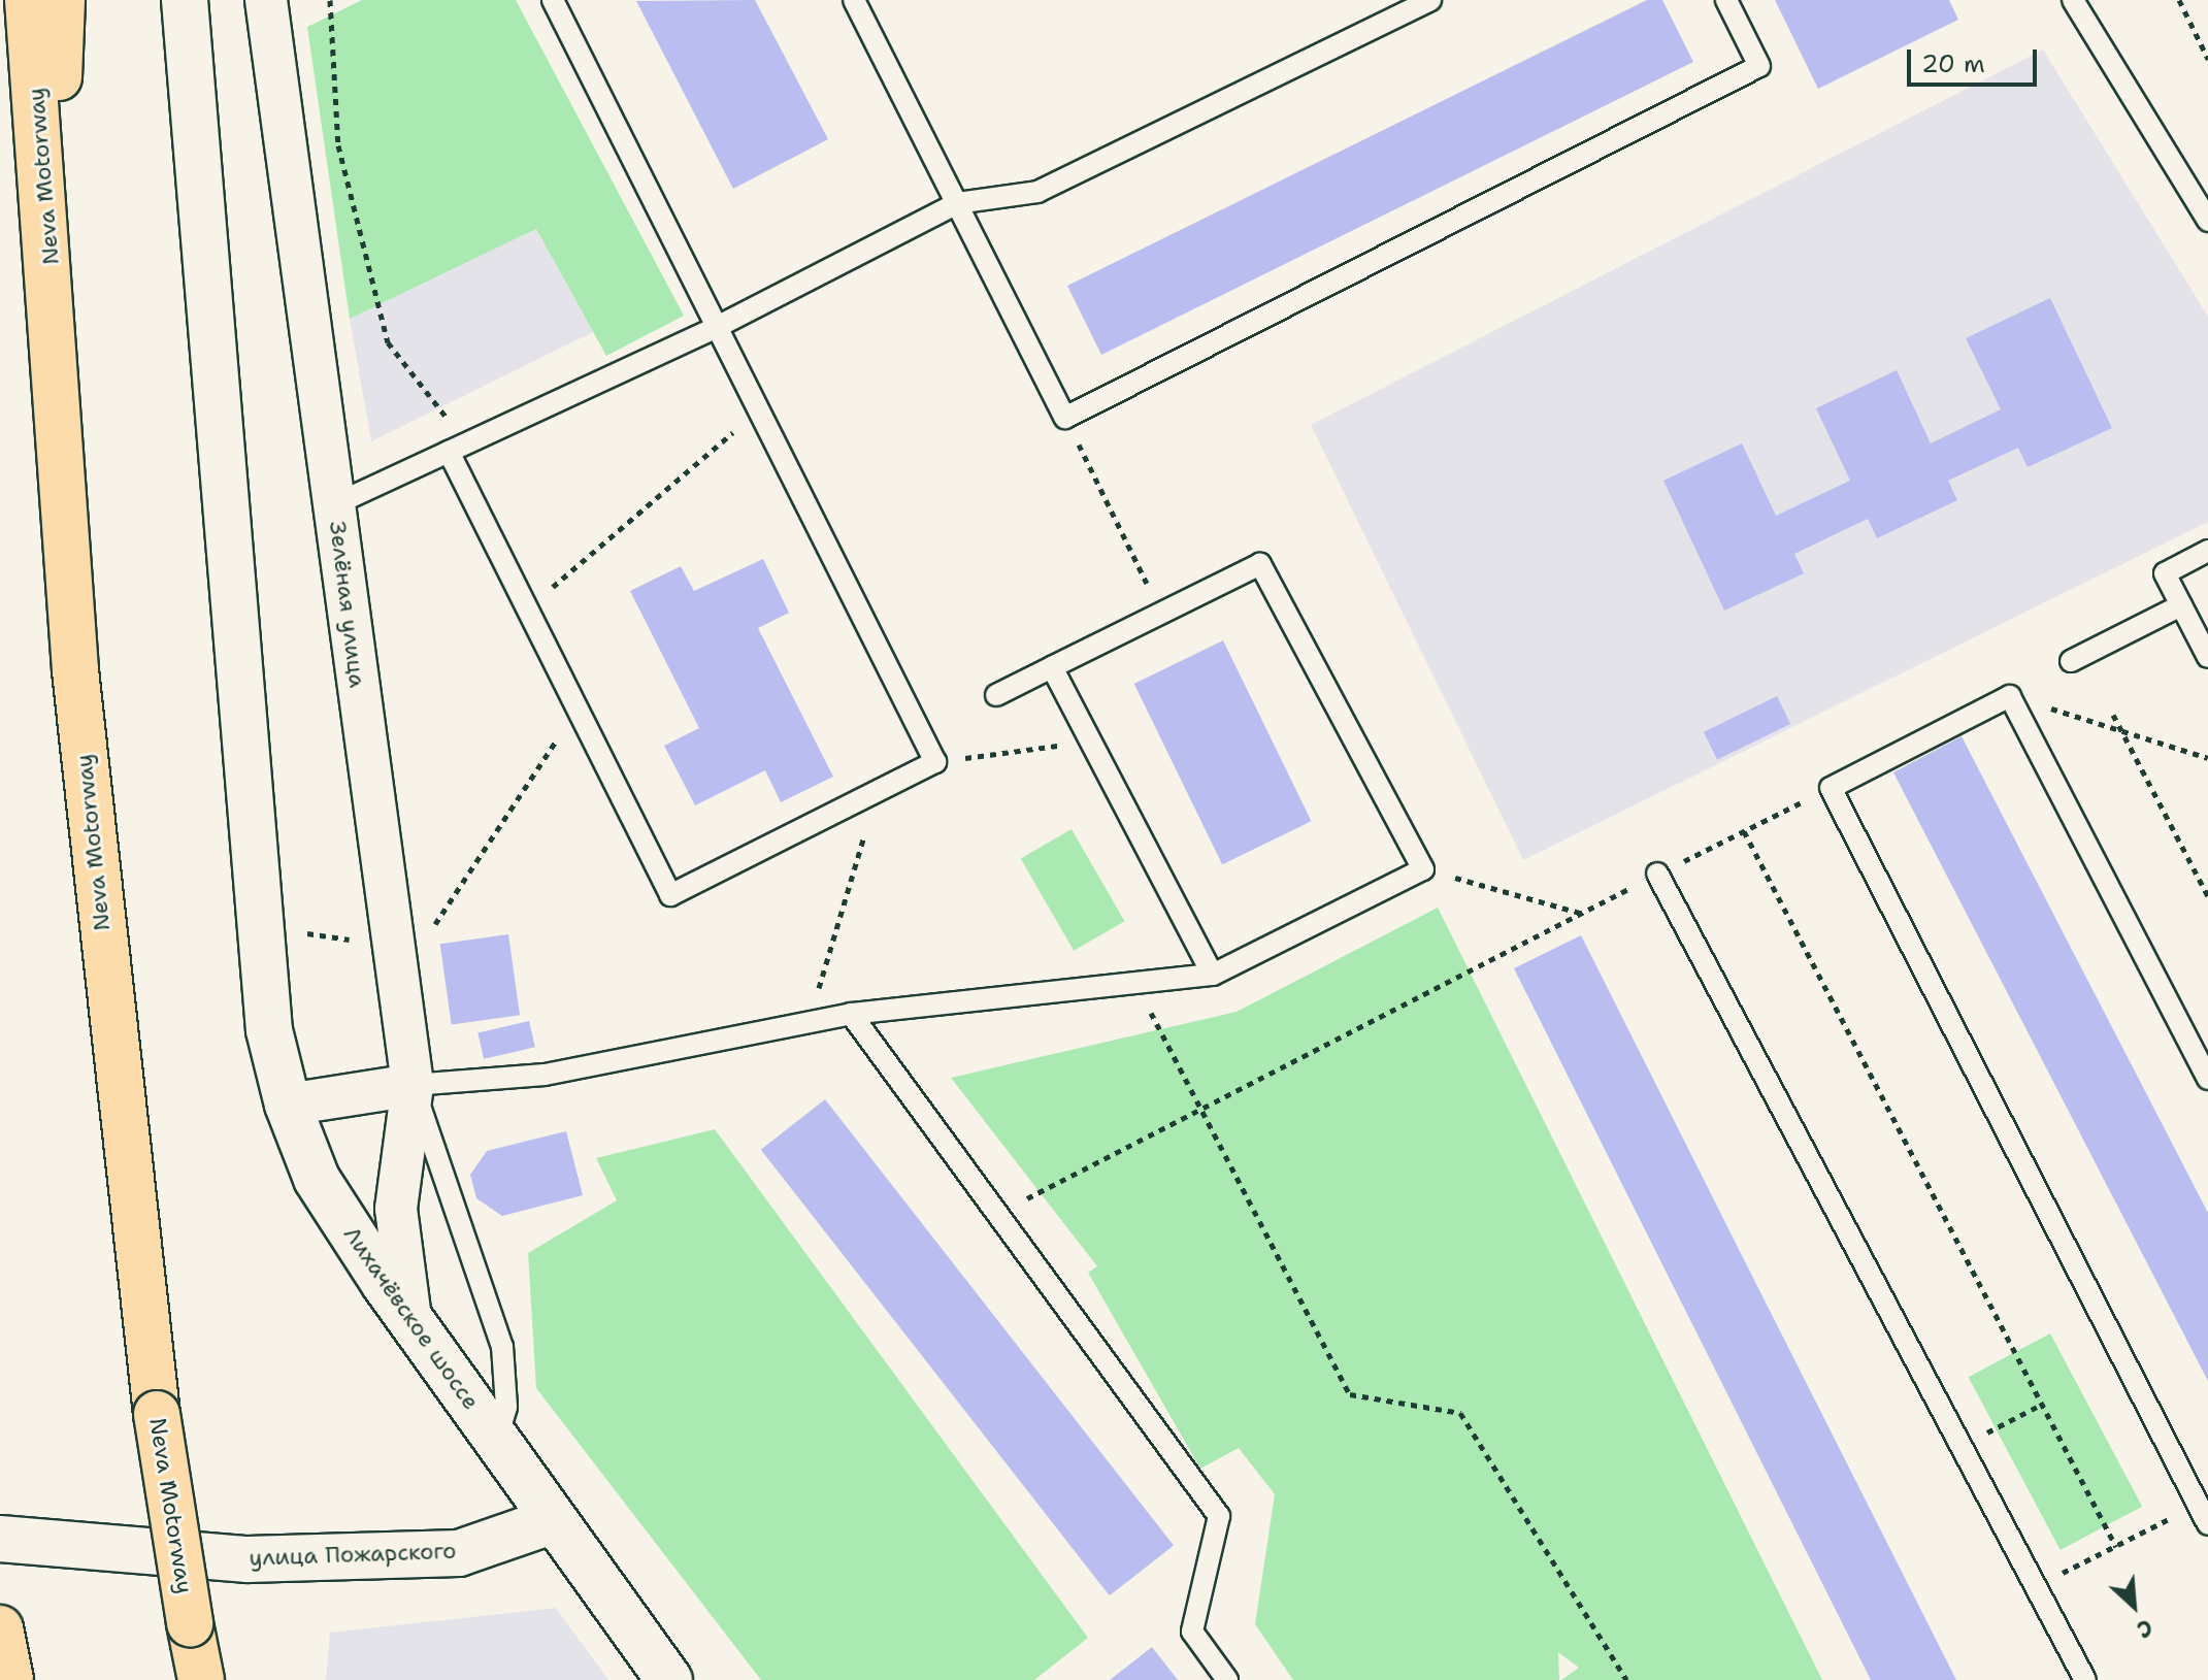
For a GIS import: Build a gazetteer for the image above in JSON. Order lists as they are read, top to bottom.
{
  "streets": {
    "highway": ["Neva Motorway"],
    "street": ["Зелёная улица", "Лихачёвское шоссе", "улица Пожарского"]
  },
  "crossings": [
    ["Зелёная улица", "Лихачёвское шоссе"],
    ["Лихачёвское шоссе", "улица Пожарского"]
  ],
  "scale_bar": "20 m",
  "north": "bottom right"
}
